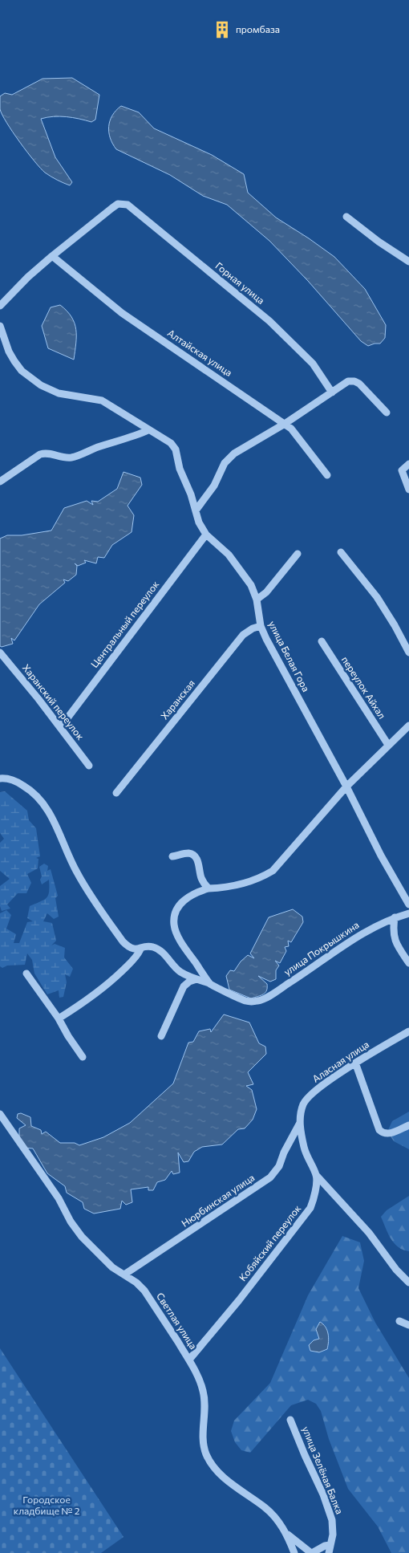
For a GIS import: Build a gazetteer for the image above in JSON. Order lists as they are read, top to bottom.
{
  "streets": {
    "street": [
      "Горная улица",
      "Алтайская улица",
      "Центральный переулок",
      "улица Белая Гора",
      "переулок Айхал",
      "Харанская",
      "Харанский переулок",
      "улица Покрышкина",
      "Аласная улица",
      "Нюрбинская улица",
      "Кобяйский переулок",
      "Светлая улица",
      "улица Зелёная Балка"
    ]
  },
  "crossings": [
    ["Горная улица", "Алтайская улица"],
    ["Центральный переулок", "улица Белая Гора"],
    ["Центральный переулок", "Харанский переулок"],
    ["улица Белая Гора", "Харанская"],
    ["Аласная улица", "Нюрбинская улица"],
    ["Нюрбинская улица", "Светлая улица"],
    ["Кобяйский переулок", "Светлая улица"]
  ],
  "parks": ["Городское кладбище № 2"],
  "places": {
    "building": ["промбаза"]
  }
}
